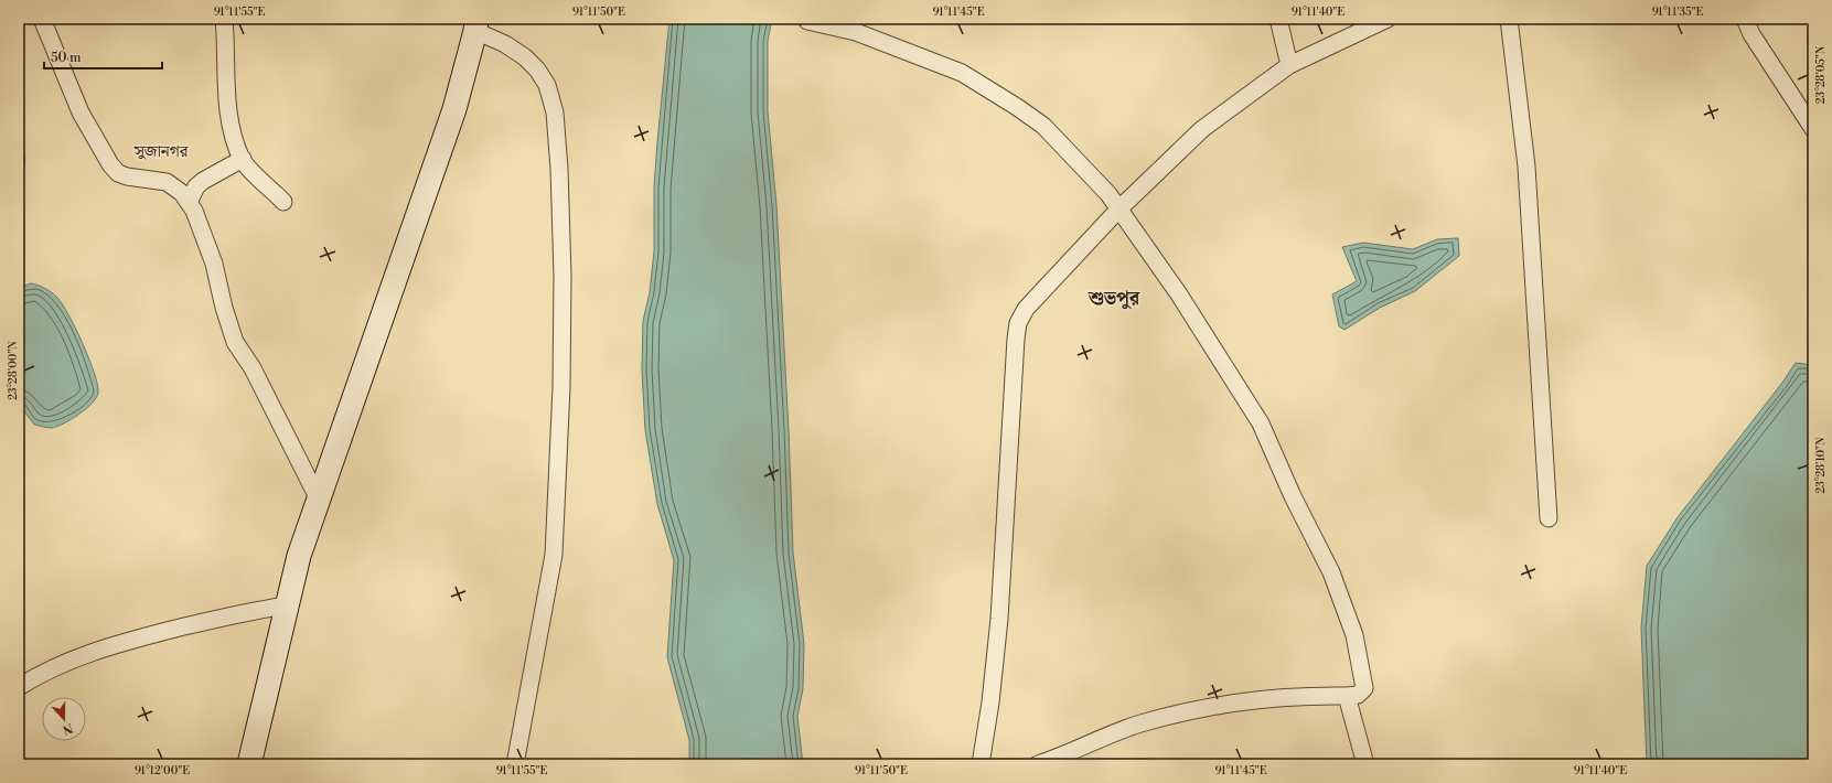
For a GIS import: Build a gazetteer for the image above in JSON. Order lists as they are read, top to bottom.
{
  "districts": ["সুজানগর", "শুভপুর"],
  "scale_bar": "50 m",
  "north": "bottom",
  "coordinates": [
    "91°11'55\"E",
    "91°11'50\"E",
    "91°11'45\"E",
    "91°11'40\"E",
    "91°11'35\"E",
    "23°28'05\"N",
    "23°28'00\"N",
    "23°28'10\"N",
    "91°12'00\"E"
  ]
}
